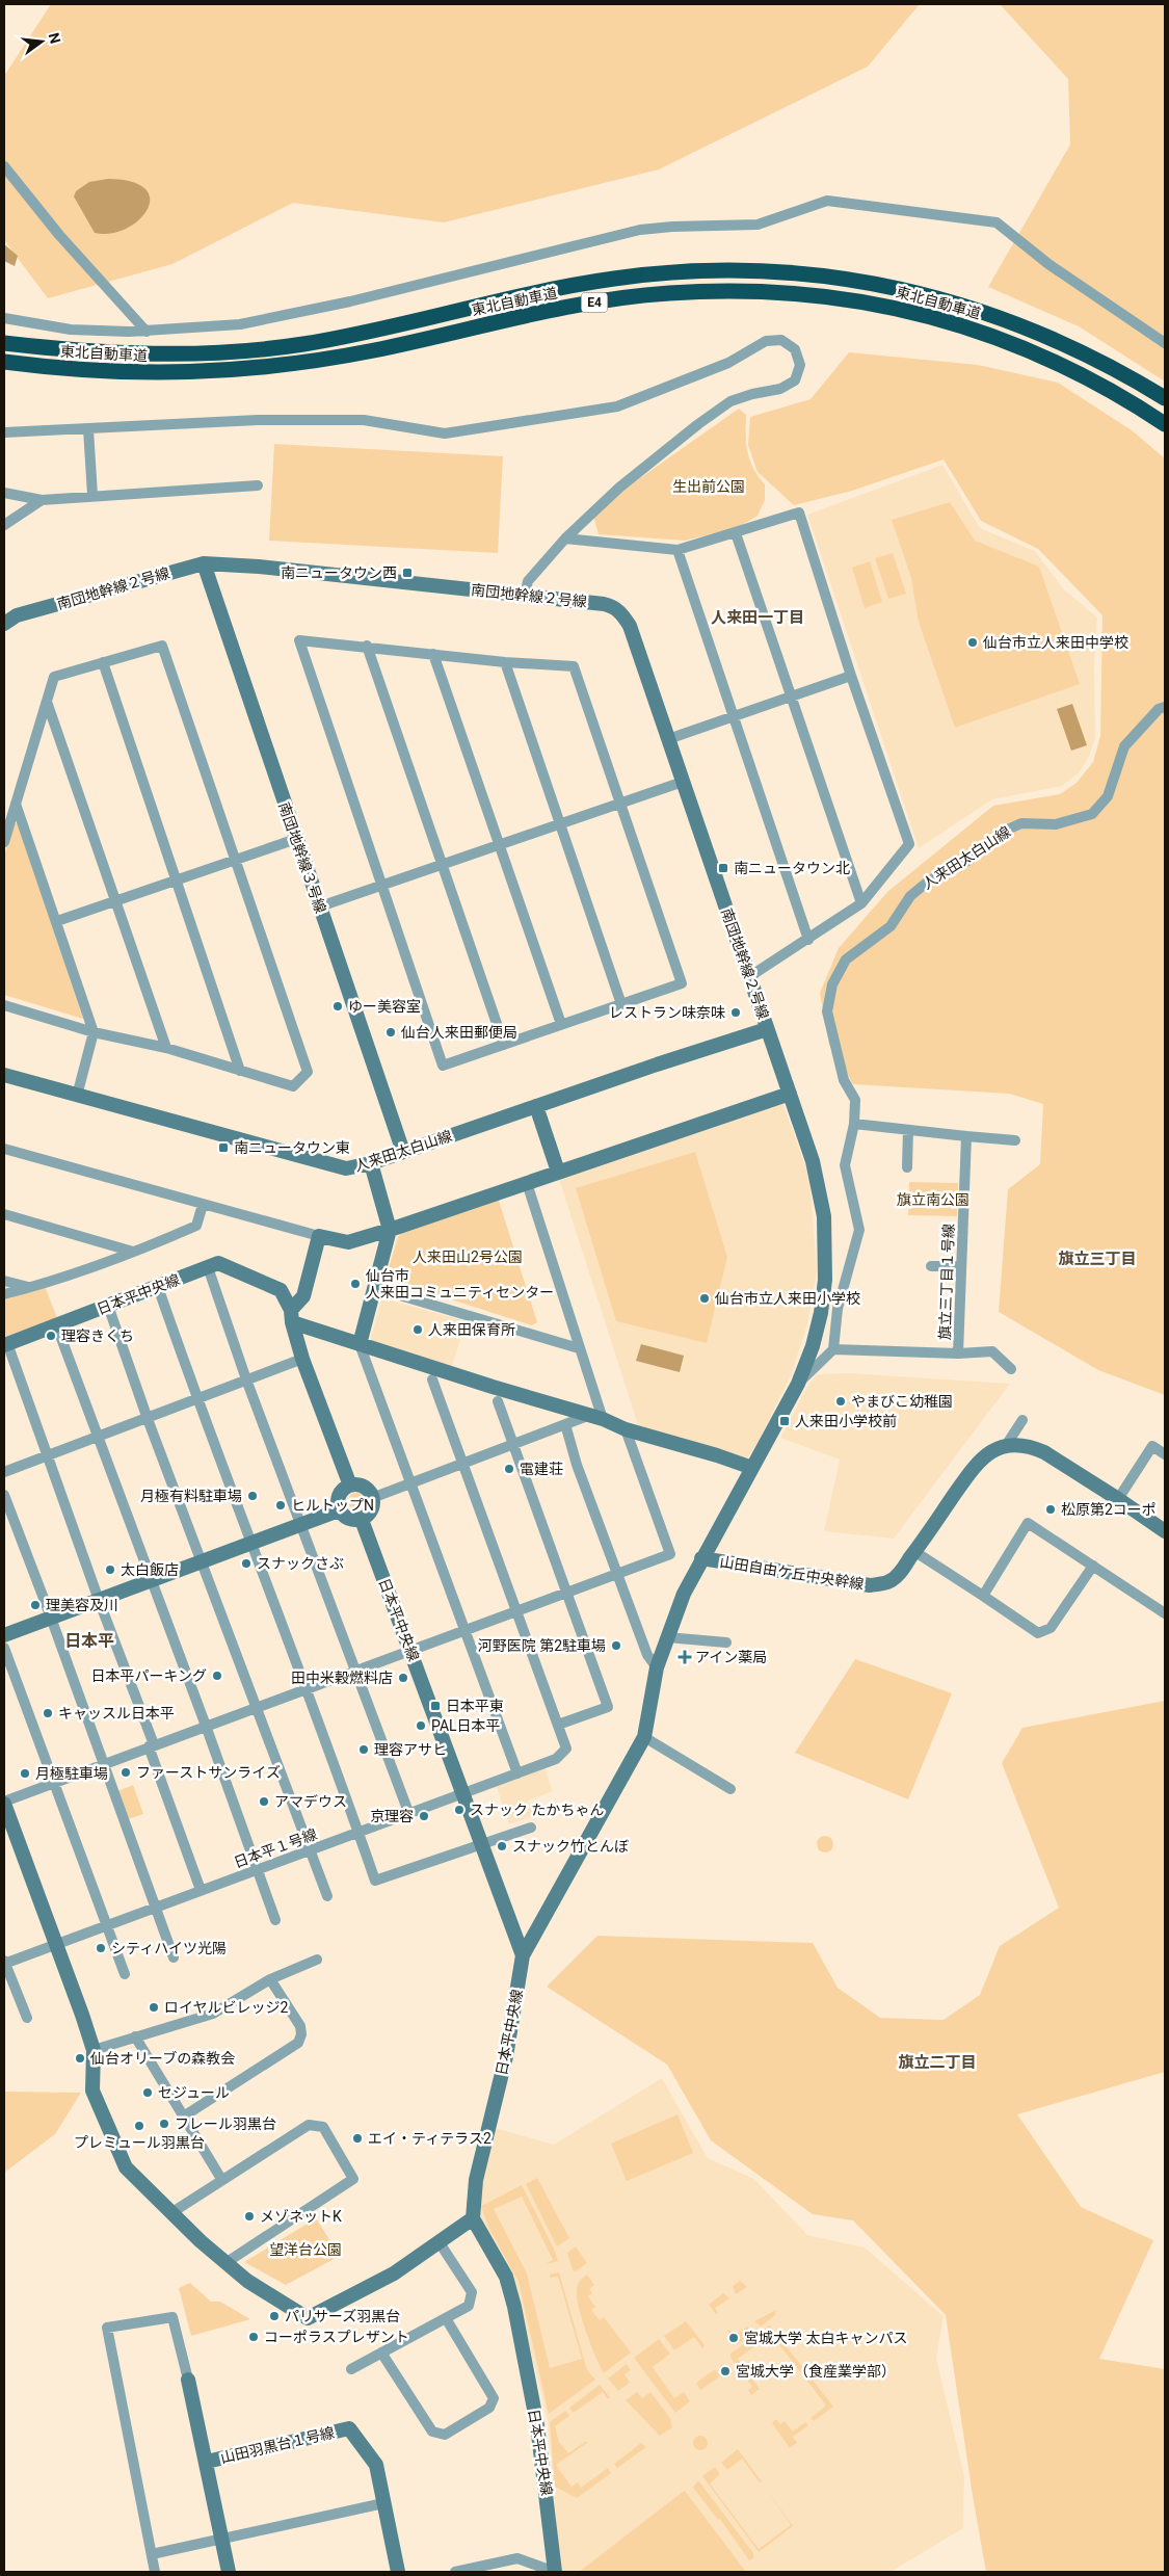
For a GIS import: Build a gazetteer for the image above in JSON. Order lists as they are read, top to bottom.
{
  "streets": {
    "highway": ["東北自動車道", "E4"],
    "street": [
      "南団地幹線２号線",
      "南団地幹線３号線",
      "人来田太白山線",
      "旗立三丁目１号線",
      "日本平中央線",
      "山田自由ケ丘中央幹線",
      "日本平１号線",
      "山田羽黒台１号線"
    ]
  },
  "crossings": [
    ["南団地幹線２号線", "南団地幹線３号線"],
    ["南団地幹線２号線", "人来田太白山線"],
    ["南団地幹線２号線", "日本平中央線"],
    ["南団地幹線２号線", "山田自由ケ丘中央幹線"],
    ["南団地幹線３号線", "人来田太白山線"],
    ["人来田太白山線", "旗立三丁目１号線"],
    ["日本平中央線", "日本平１号線"]
  ],
  "districts": [
    "人来田一丁目",
    "旗立三丁目",
    "日本平",
    "旗立二丁目"
  ],
  "parks": [
    "生出前公園",
    "旗立南公園",
    "人来田山2号公園",
    "望洋台公園"
  ],
  "places": {
    "transit": [
      "南ニュータウン西",
      "南ニュータウン北",
      "南ニュータウン東",
      "人来田小学校前",
      "日本平東"
    ],
    "other": [
      "仙台市立人来田中学校",
      "ゆー美容室",
      "レストラン味奈味",
      "仙台人来田郵便局",
      "仙台市 人来田コミュニティセンター",
      "仙台市立人来田小学校",
      "人来田保育所",
      "理容きくち",
      "やまびこ幼稚園",
      "電建荘",
      "月極有料駐車場",
      "ヒルトップN",
      "松原第2コーポ",
      "スナックさぶ",
      "太白飯店",
      "理美容及川",
      "河野医院 第2駐車場",
      "日本平パーキング",
      "田中米穀燃料店",
      "キャッスル日本平",
      "PAL日本平",
      "理容アサヒ",
      "ファーストサンライズ",
      "月極駐車場",
      "アマデウス",
      "スナック たかちゃん",
      "京理容",
      "スナック竹とんぼ",
      "シティハイツ光陽",
      "ロイヤルビレッジ2",
      "仙台オリーブの森教会",
      "セジュール",
      "フレール羽黒台",
      "プレミュール羽黒台",
      "エイ・ティテラス2",
      "メゾネットK",
      "パリサーズ羽黒台",
      "コーポラスプレザント",
      "宮城大学 太白キャンパス",
      "宮城大学（食産業学部）"
    ],
    "health": ["アイン薬局"]
  },
  "north": "right"
}
